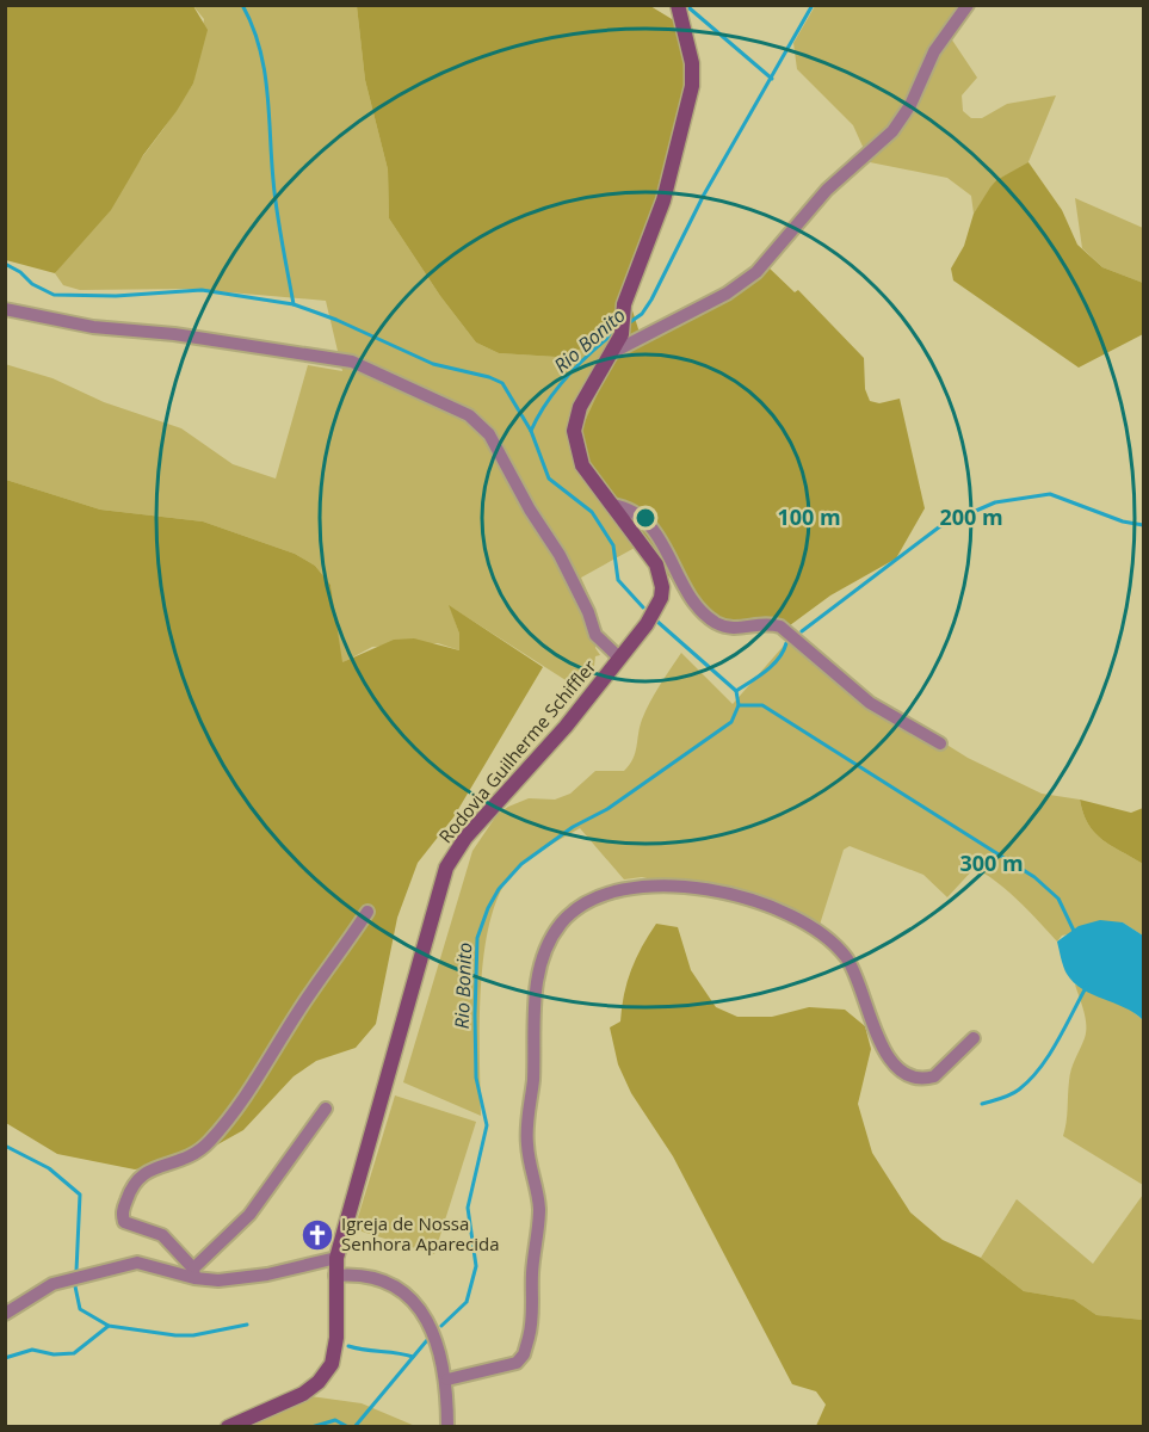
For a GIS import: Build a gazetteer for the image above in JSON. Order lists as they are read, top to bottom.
{
  "streets": {
    "street": ["Rodovia Guilherme Schiffler"]
  },
  "water": ["Rio Bonito"],
  "places": {
    "church": ["Igreja de Nossa Senhora Aparecida"]
  },
  "rings": ["100 m", "200 m", "300 m"]
}
